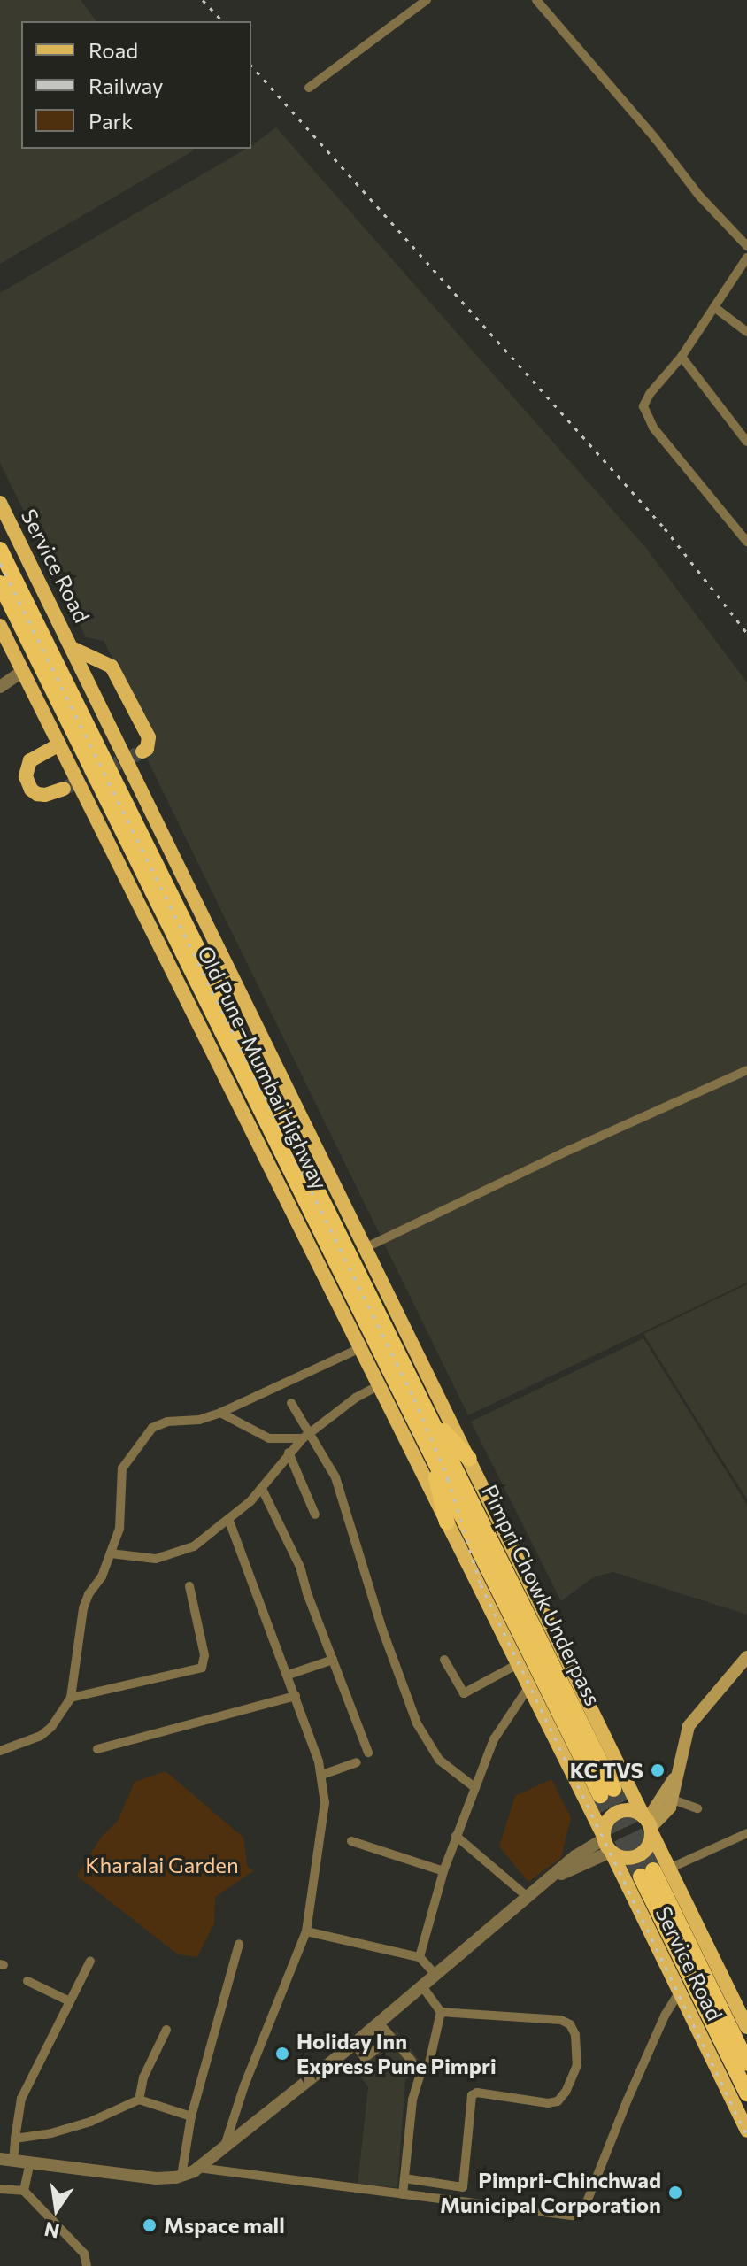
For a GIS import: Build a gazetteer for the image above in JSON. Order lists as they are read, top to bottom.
{
  "streets": {
    "highway": ["Old Pune–Mumbai Highway", "Pimpri Chowk Underpass"],
    "main road": ["Service Road"]
  },
  "crossings": [
    ["Old Pune–Mumbai Highway", "Pimpri Chowk Underpass"]
  ],
  "parks": ["Kharalai Garden"],
  "places": [
    "KC TVS",
    "Holiday Inn Express Pune Pimpri",
    "Pimpri-Chinchwad Municipal Corporation",
    "Mspace mall"
  ],
  "legend": ["Road", "Railway", "Park"],
  "north": "bottom"
}
